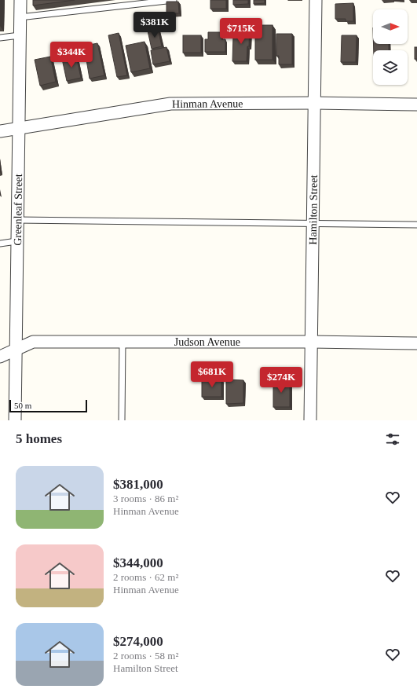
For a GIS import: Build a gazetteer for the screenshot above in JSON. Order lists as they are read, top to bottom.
{
  "streets": {
    "street": [
      "Hinman Avenue",
      "Greenleaf Street",
      "Hamilton Street",
      "Judson Avenue"
    ]
  },
  "crossings": [
    ["Hinman Avenue", "Greenleaf Street"],
    ["Hinman Avenue", "Hamilton Street"],
    ["Greenleaf Street", "Judson Avenue"],
    ["Hamilton Street", "Judson Avenue"]
  ],
  "scale_bar": "50 m",
  "north": "right",
  "page": {
    "price": [
      "$381K",
      "$715K",
      "$344K",
      "$681K",
      "$274K"
    ],
    "scale": "50 m",
    "heading": "5 homes",
    "list": [
      {
        "name": "$381,000",
        "note": "3 rooms · 86 m² · Hinman Avenue"
      },
      {
        "name": "$344,000",
        "note": "2 rooms · 62 m² · Hinman Avenue"
      },
      {
        "name": "$274,000",
        "note": "2 rooms · 58 m² · Hamilton Street"
      }
    ]
  }
}
